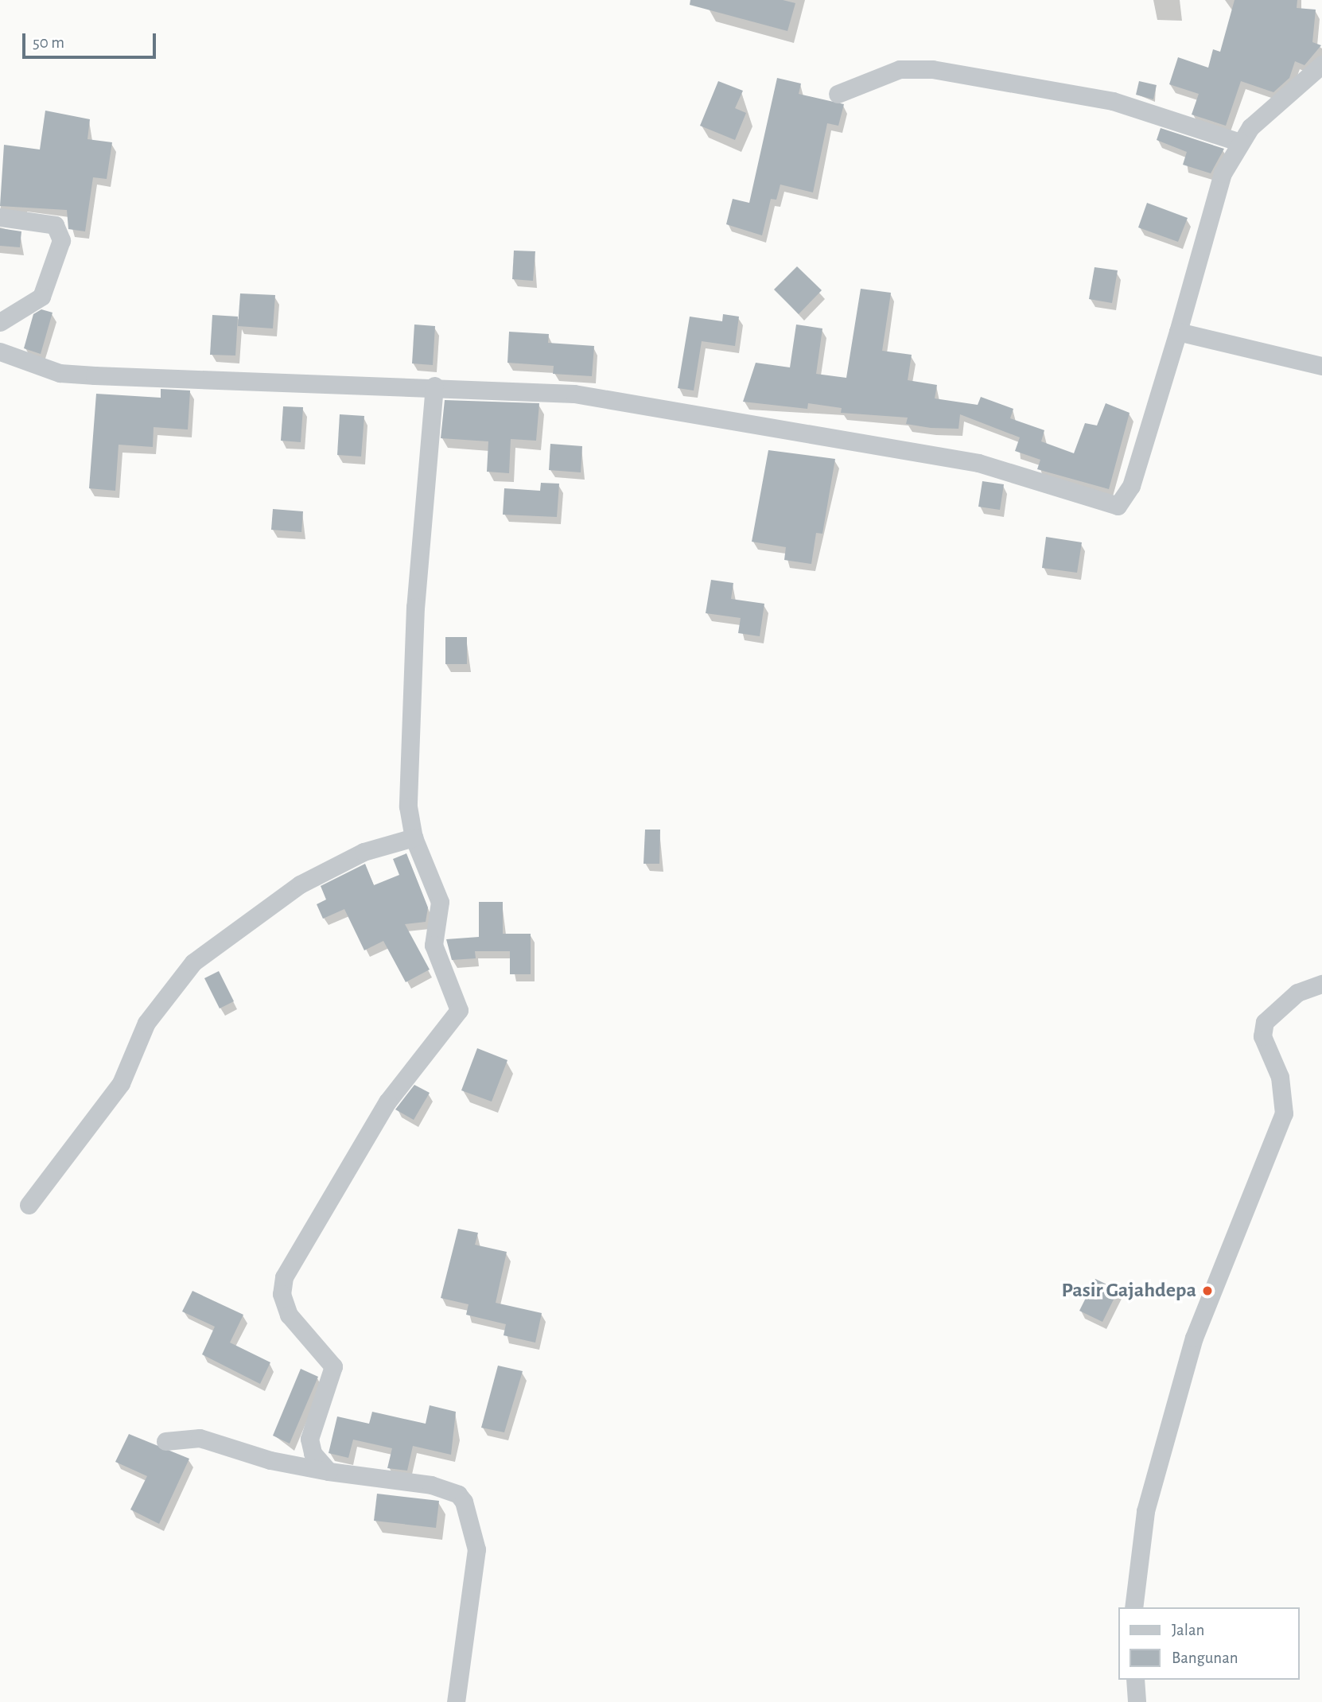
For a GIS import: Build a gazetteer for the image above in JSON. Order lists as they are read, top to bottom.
{
  "places": ["Pasir Gajahdepa"],
  "legend": ["Jalan", "Bangunan"],
  "scale_bar": "50 m"
}
